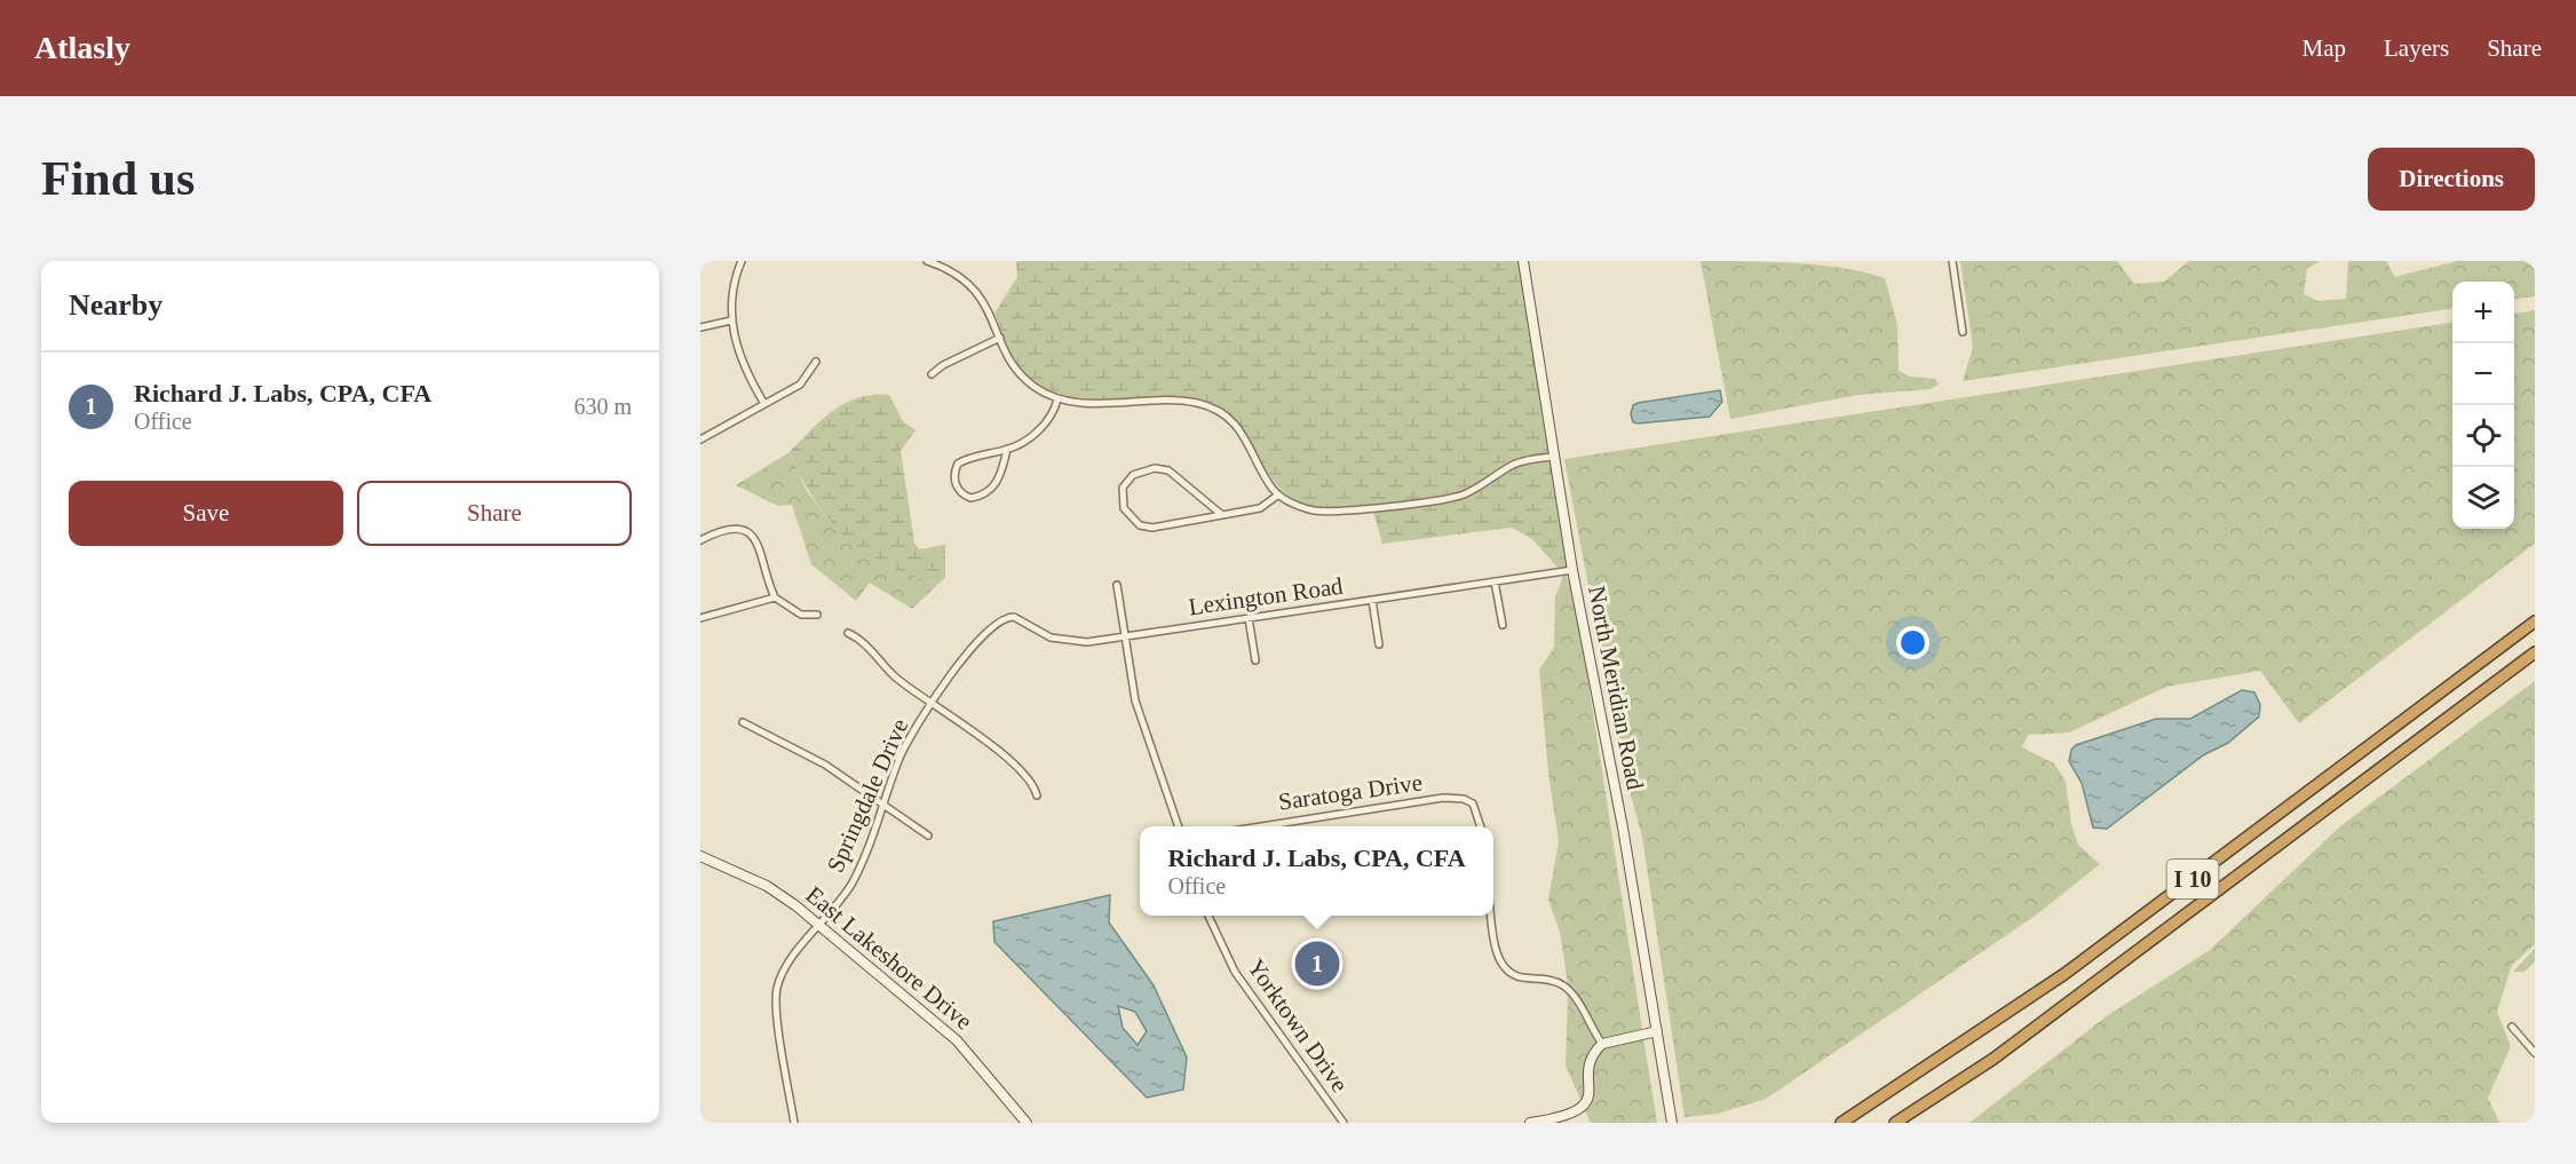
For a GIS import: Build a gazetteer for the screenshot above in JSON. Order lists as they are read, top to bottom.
{
  "streets": {
    "highway": ["I 10"],
    "main road": ["North Meridian Road", "East Lakeshore Drive"],
    "street": [
      "Lexington Road",
      "Saratoga Drive",
      "Springdale Drive",
      "Yorktown Drive"
    ]
  },
  "crossings": [
    ["Lexington Road", "North Meridian Road"],
    ["Lexington Road", "Springdale Drive"],
    ["Springdale Drive", "East Lakeshore Drive"]
  ],
  "page": {
    "header": "Atlasly",
    "nav": ["Map", "Layers", "Share"],
    "buttons": [
      "Directions",
      ["Save", "Share"]
    ],
    "title": "Find us",
    "heading": "Nearby",
    "map_buttons": ["+", "−"],
    "list": [
      {
        "mark": "1",
        "name": "Richard J. Labs, CPA, CFA",
        "note": "Office",
        "value": "630 m"
      }
    ],
    "popup": ["Richard J. Labs, CPA, CFA", "Office"],
    "pins": "1"
  }
}
